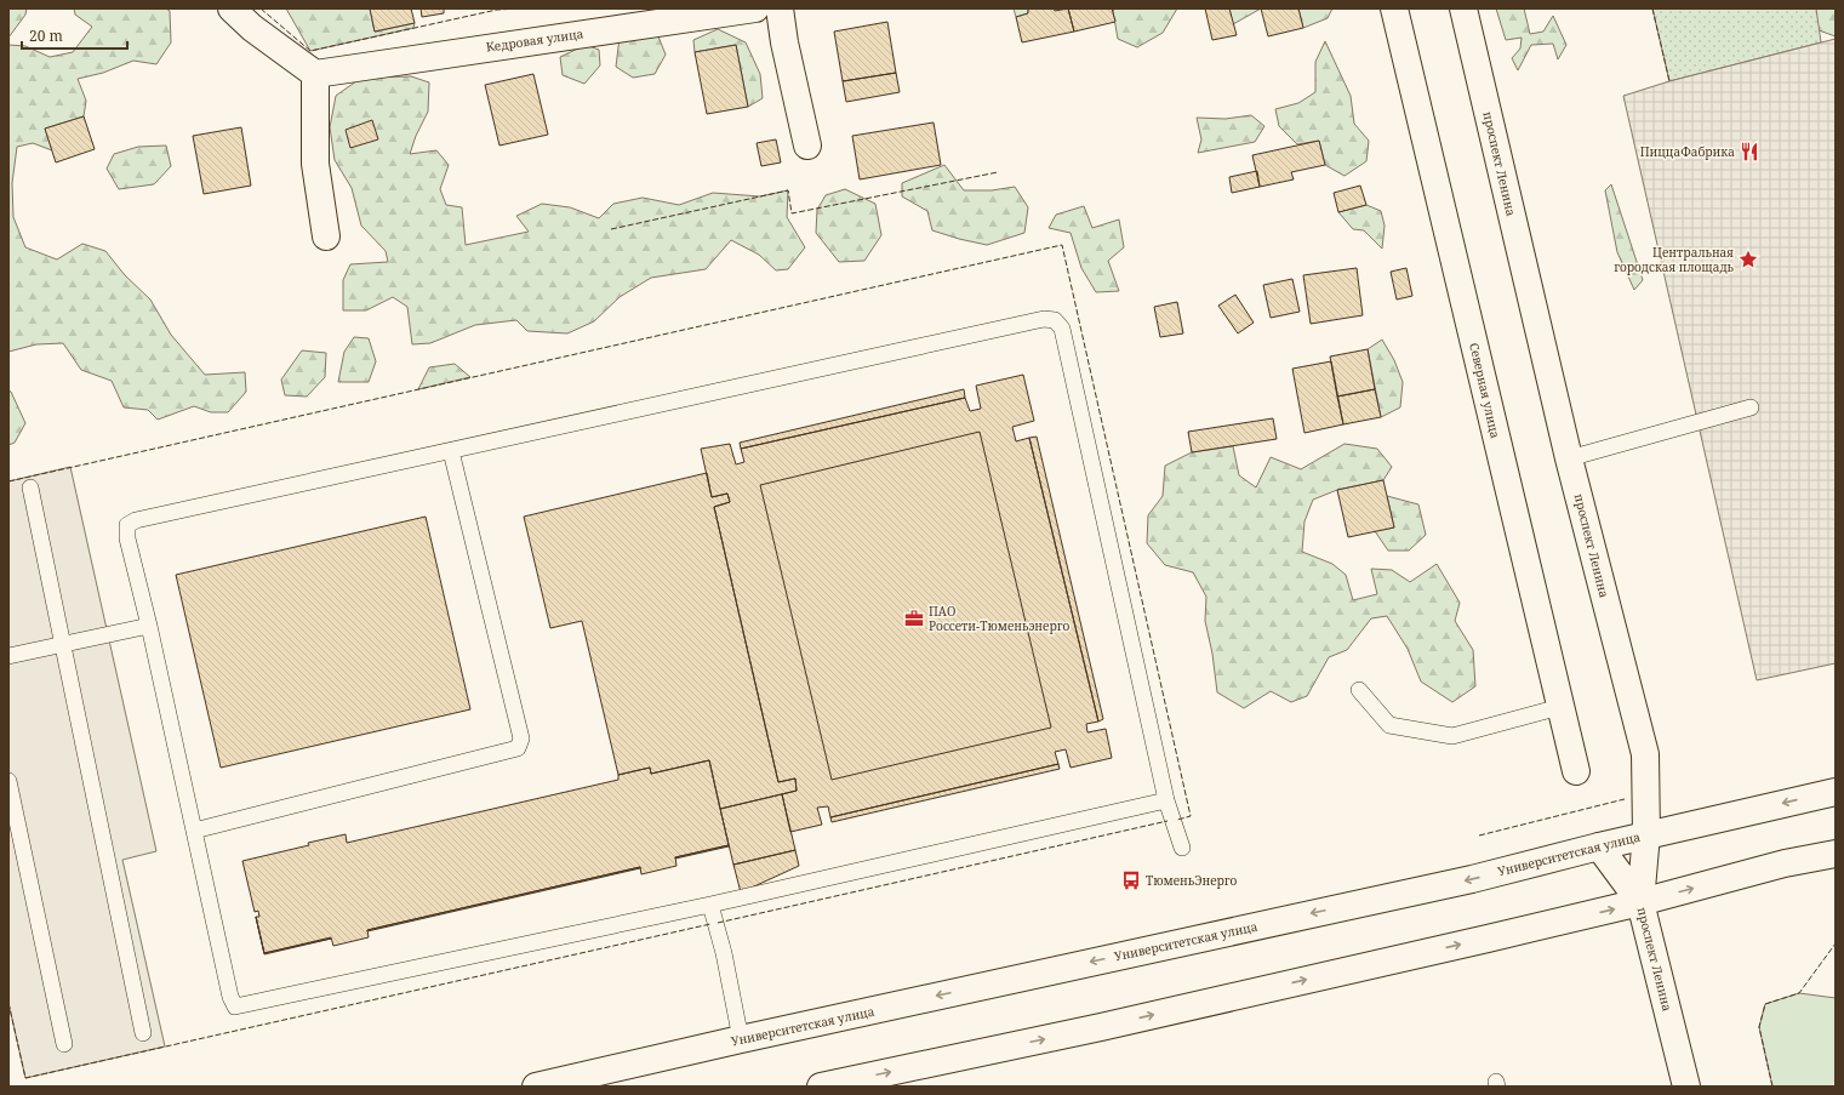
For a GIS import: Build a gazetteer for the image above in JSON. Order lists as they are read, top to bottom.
{
  "streets": {
    "main road": [
      "Кедровая улица",
      "проспект Ленина",
      "Северная улица",
      "Университетская улица"
    ]
  },
  "crossings": [
    ["проспект Ленина", "Университетская улица"]
  ],
  "places": {
    "restaurant": ["ПиццаФабрика"],
    "place": ["Центральная городская площадь"],
    "office": ["ПАО Россети-Тюменьэнерго"],
    "bus stop": ["ТюменьЭнерго"]
  },
  "scale_bar": "20 m"
}
